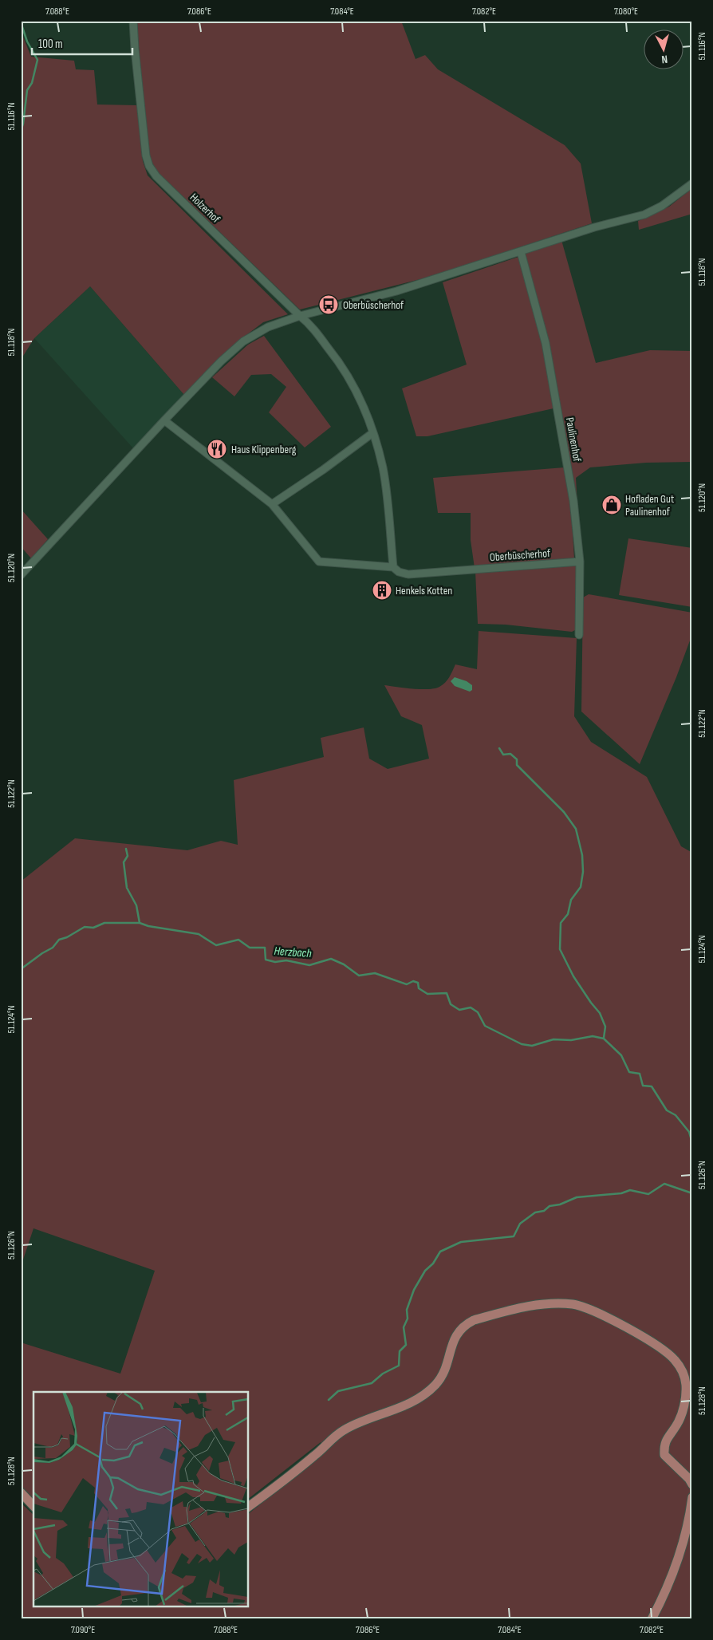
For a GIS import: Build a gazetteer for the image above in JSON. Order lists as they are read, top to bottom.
{
  "streets": {
    "street": ["Holzerhof", "Paulinenhof", "Oberbüscherhof"]
  },
  "crossings": [
    ["Paulinenhof", "Oberbüscherhof"]
  ],
  "water": ["Herzbach"],
  "places": {
    "bus stop": ["Oberbüscherhof"],
    "restaurant": ["Haus Klippenberg"],
    "shop": ["Hofladen Gut Paulinenhof"],
    "building": ["Henkels Kotten"]
  },
  "scale_bar": "100 m",
  "north": "bottom",
  "coordinates": [
    "7.088°E",
    "7.086°E",
    "7.084°E",
    "7.082°E",
    "7.080°E",
    "51.116°N",
    "51.118°N",
    "51.120°N",
    "51.122°N",
    "51.124°N",
    "51.126°N",
    "51.128°N",
    "7.090°E"
  ]
}
